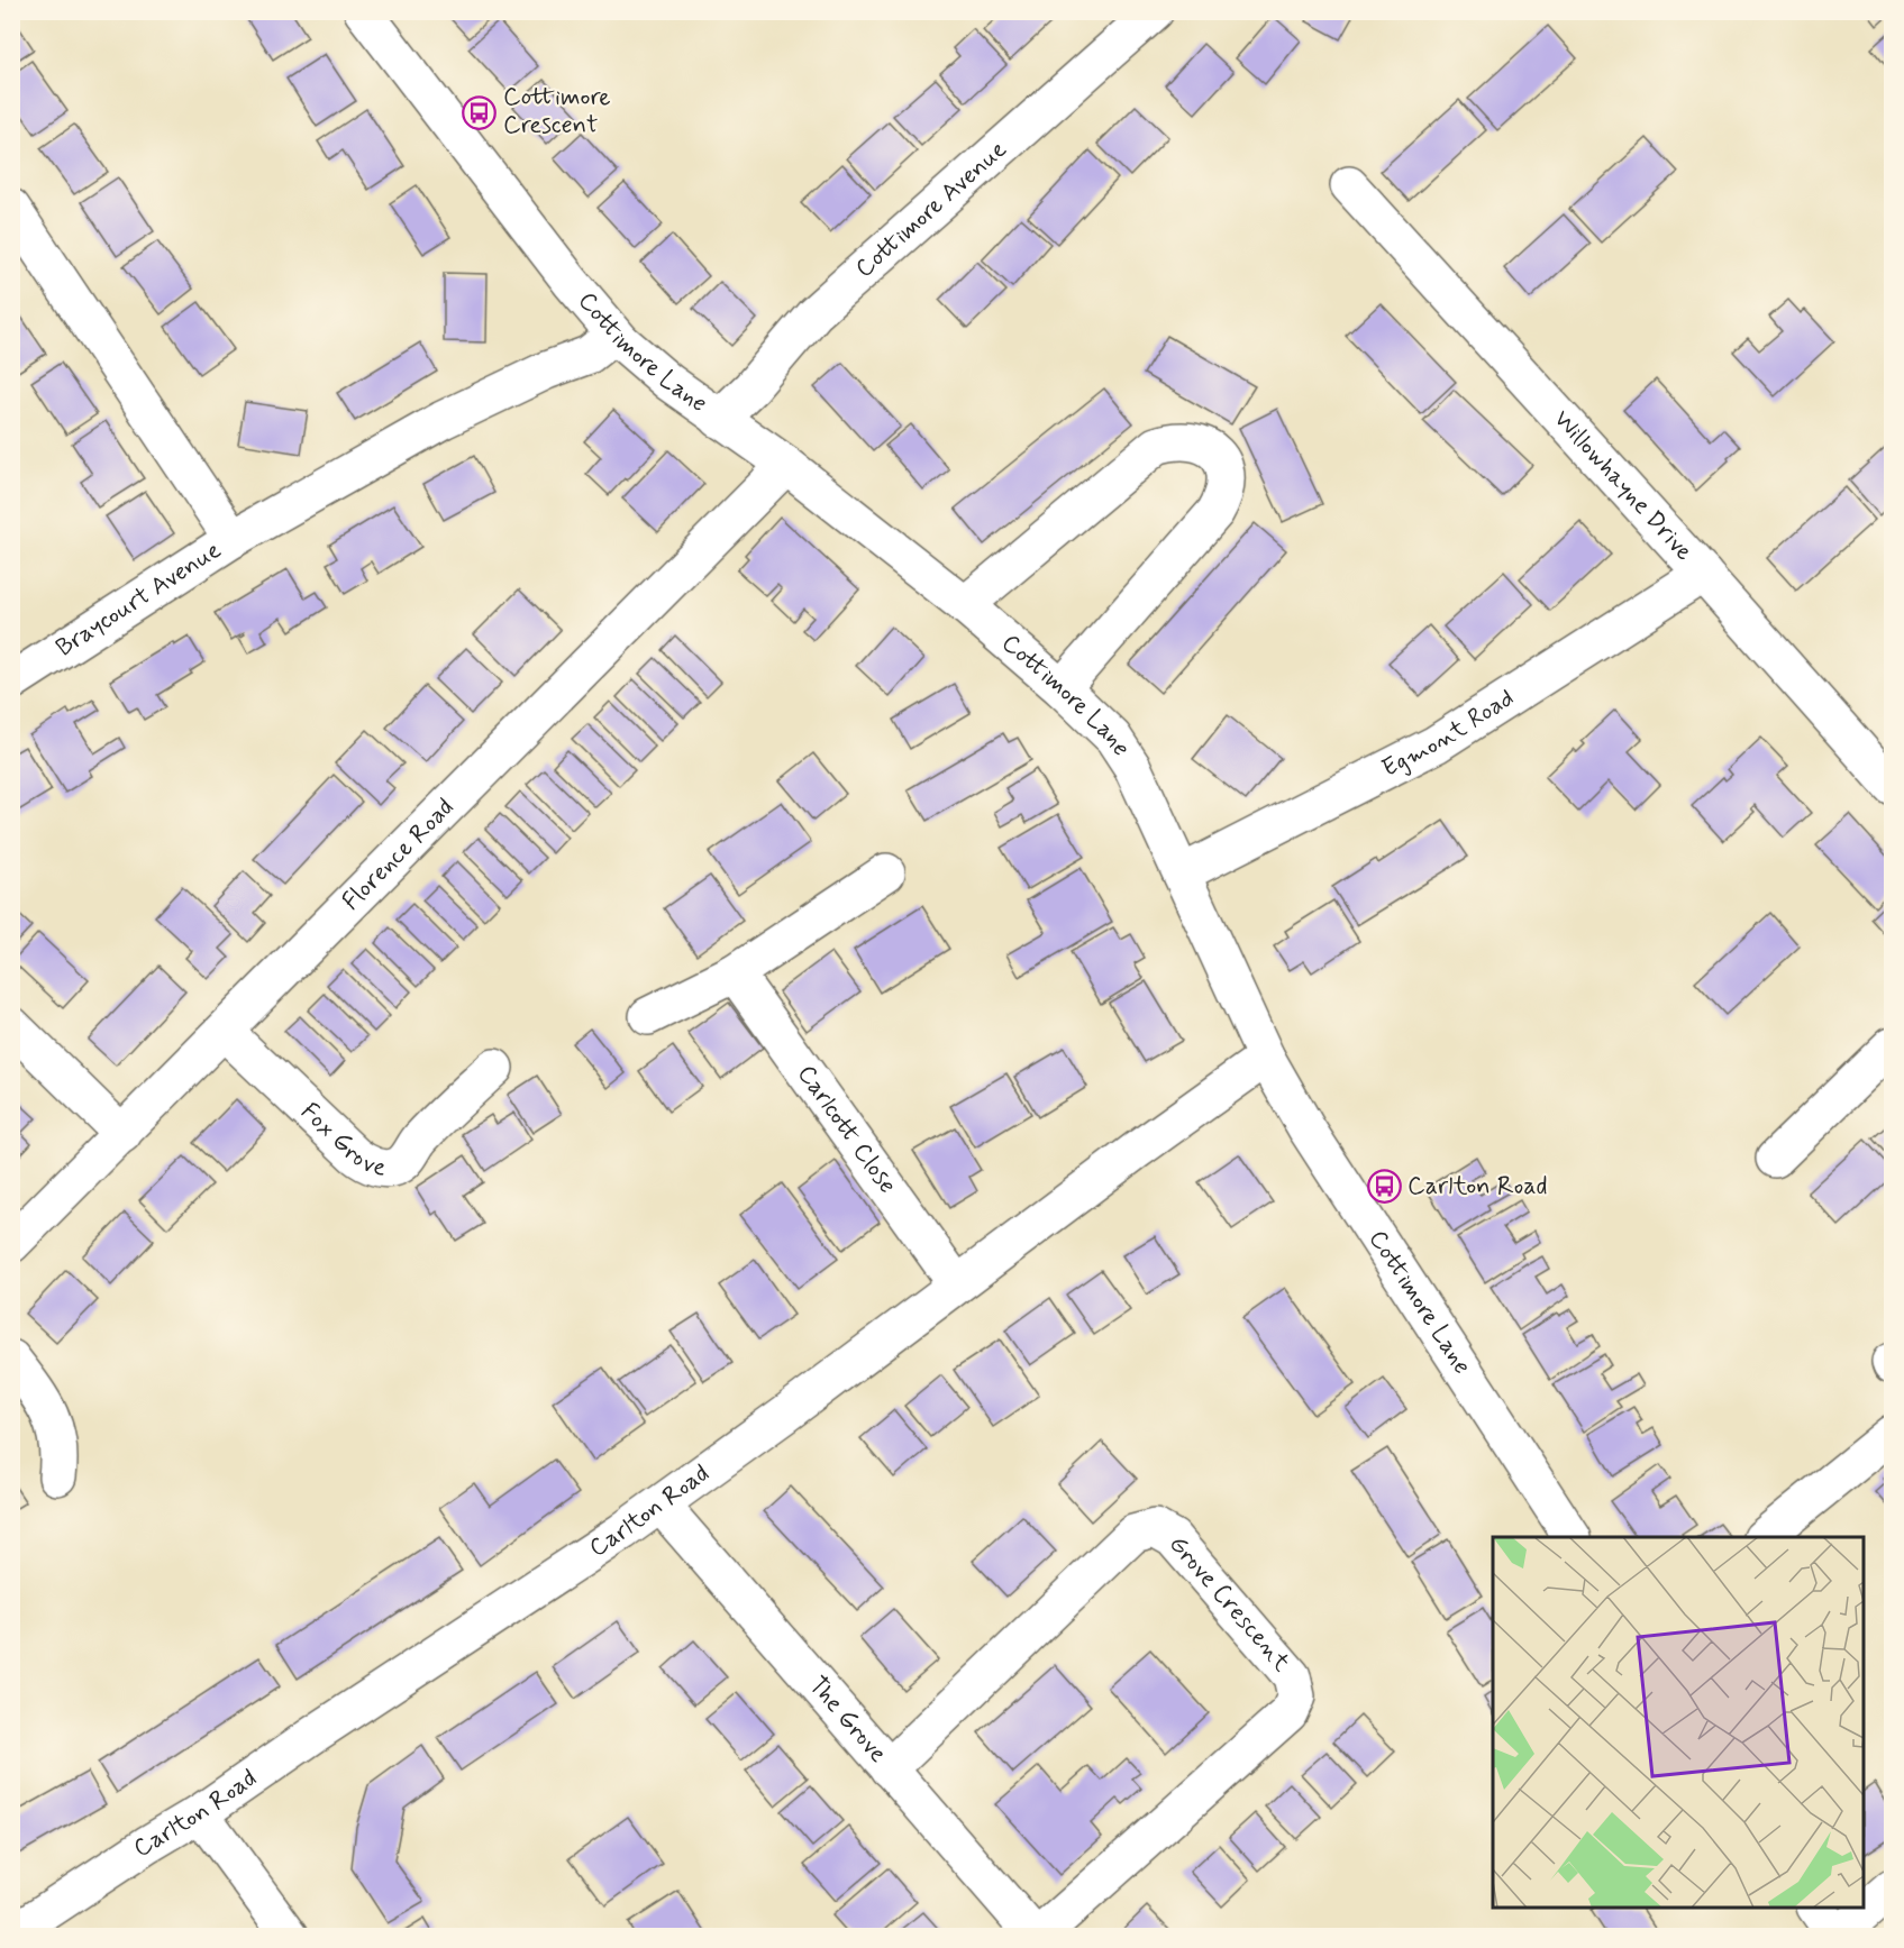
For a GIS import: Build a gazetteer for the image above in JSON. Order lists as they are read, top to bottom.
{
  "streets": {
    "street": [
      "Cottimore Avenue",
      "Cottimore Lane",
      "Willowhayne Drive",
      "Braycourt Avenue",
      "Egmont Road",
      "Florence Road",
      "Carlcott Close",
      "Fox Grove",
      "Carlton Road",
      "Grove Crescent",
      "The Grove"
    ]
  },
  "crossings": [
    ["Cottimore Avenue", "Cottimore Lane"],
    ["Cottimore Lane", "Egmont Road"],
    ["Cottimore Lane", "Florence Road"],
    ["Cottimore Lane", "Carlton Road"],
    ["Willowhayne Drive", "Egmont Road"],
    ["Florence Road", "Fox Grove"],
    ["Carlcott Close", "Carlton Road"],
    ["Carlton Road", "The Grove"],
    ["Grove Crescent", "The Grove"]
  ],
  "places": {
    "bus stop": ["Cottimore Crescent", "Carlton Road"]
  }
}
